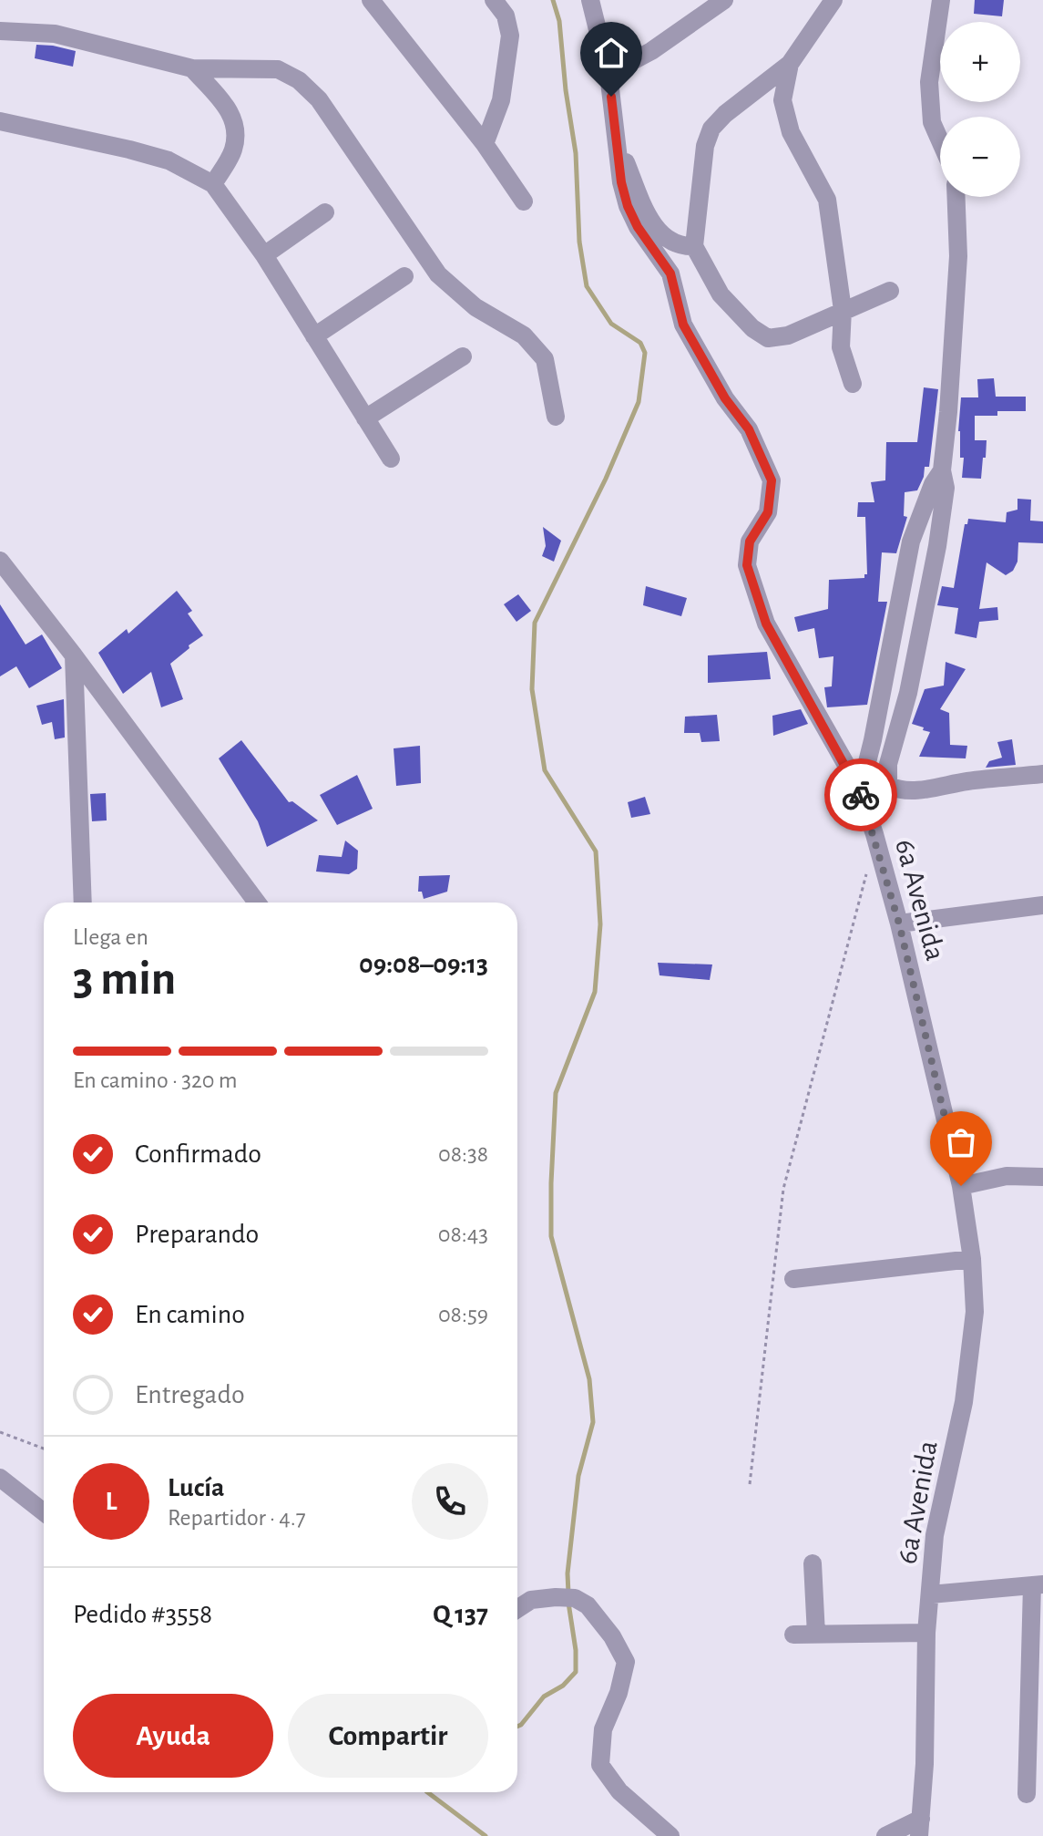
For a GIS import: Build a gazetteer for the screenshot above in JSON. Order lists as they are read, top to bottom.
{
  "streets": {
    "street": ["6a Avenida"]
  },
  "page": {
    "map_buttons": ["+", "−"],
    "heading": ["3 min", "Llega en", "09:08–09:13"],
    "panel": [
      "Lucía",
      "Repartidor · 4.7",
      "Pedido #3558",
      "Q 137"
    ],
    "bar": "En camino · 320 m",
    "list": [
      ["Confirmado", "08:38"],
      ["Preparando", "08:43"],
      ["En camino", "08:59"],
      "Entregado"
    ],
    "round": "L",
    "buttons": ["Ayuda", "Compartir"]
  }
}
